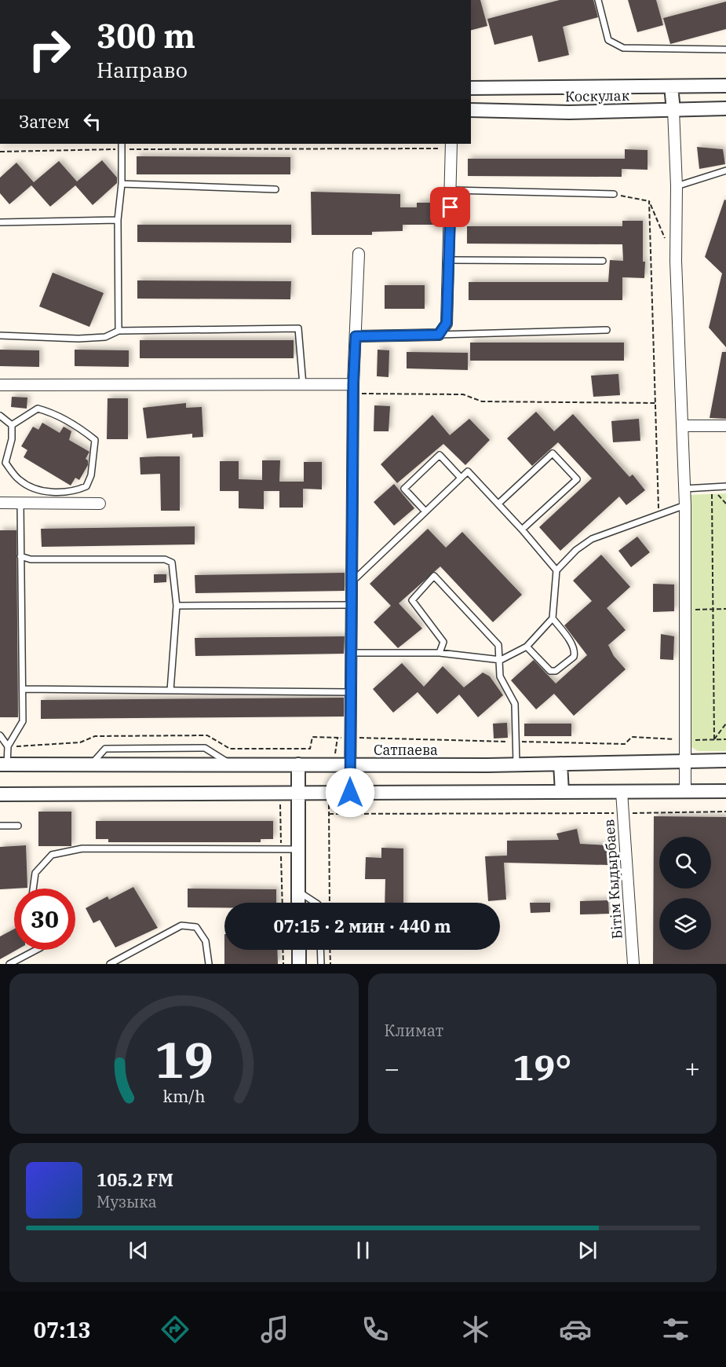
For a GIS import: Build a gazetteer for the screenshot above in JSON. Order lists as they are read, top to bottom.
{
  "streets": {
    "street": ["Коскулак", "Сатпаева", "Бiтiм Кыдырбаев"]
  },
  "page": {
    "turn": ["300 m", "Направо"],
    "then": "Затем",
    "limit": "30",
    "trip": "07:15 · 2 мин · 440 m",
    "tile": "Климат",
    "heat": ["−", "19°", "+"],
    "song": ["105.2 FM", "Музыка"],
    "tabs": "07:13",
    "gauge": ["19", "km/h"]
  }
}
